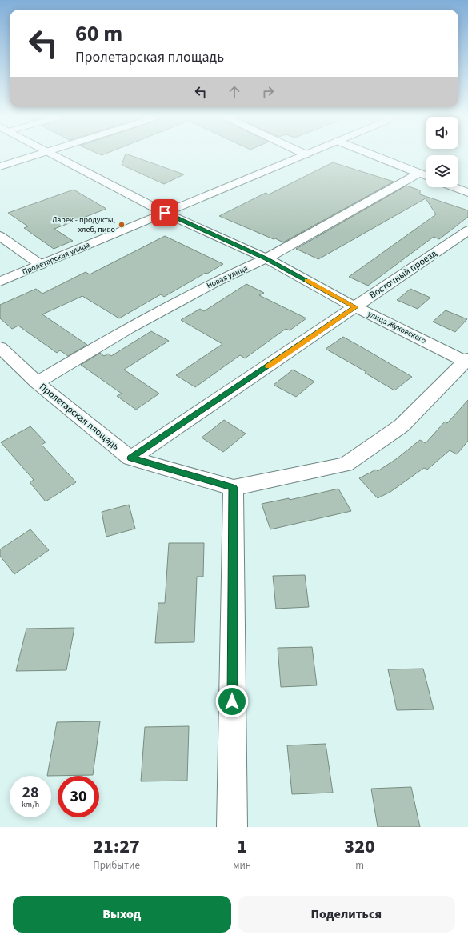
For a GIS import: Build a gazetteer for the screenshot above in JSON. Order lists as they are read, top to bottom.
{
  "streets": {
    "street": [
      "Пролетарская улица",
      "Восточный проезд",
      "Новая улица",
      "улица Жуковского",
      "Пролетарская площадь"
    ]
  },
  "crossings": [
    ["Пролетарская улица", "улица Жуковского"],
    ["Восточный проезд", "улица Жуковского"],
    ["Восточный проезд", "Пролетарская площадь"],
    ["Новая улица", "улица Жуковского"],
    ["Новая улица", "Пролетарская площадь"],
    ["улица Жуковского", "Пролетарская площадь"]
  ],
  "places": ["Ларек - продукты, хлеб, пиво"],
  "page": {
    "turn": ["60 m", "Пролетарская площадь"],
    "speed": "28 km/h",
    "limit": "30",
    "eta": [
      "21:27",
      "Прибытие",
      "1",
      "мин",
      "320",
      "m"
    ],
    "buttons": ["Выход", "Поделиться"]
  }
}
